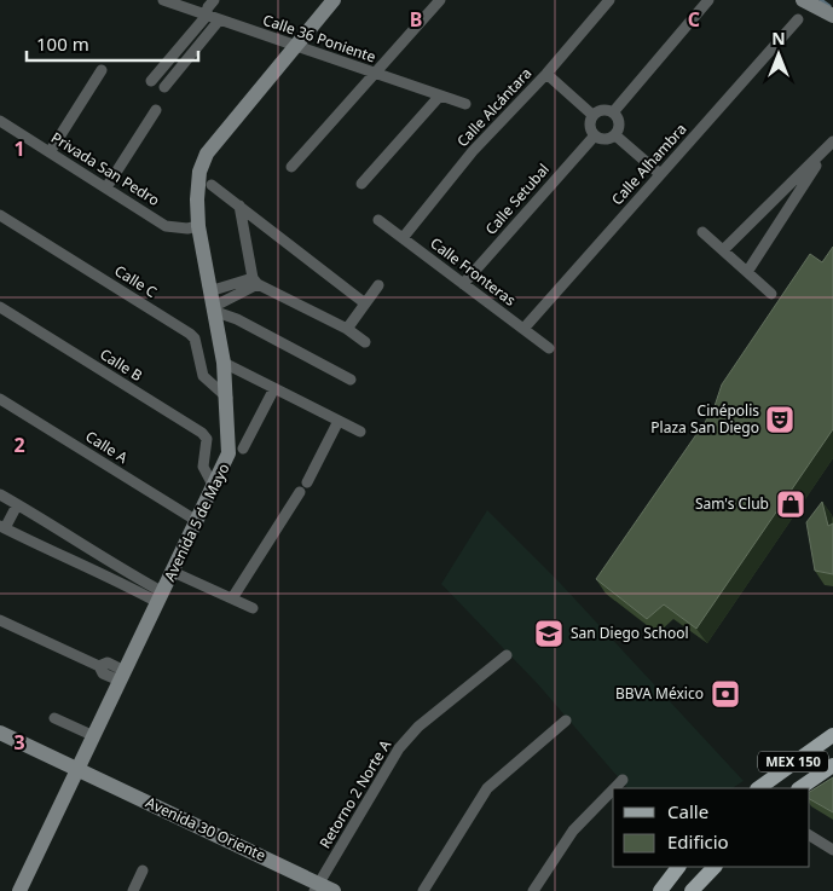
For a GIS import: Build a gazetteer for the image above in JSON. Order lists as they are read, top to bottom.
{
  "streets": {
    "main road": ["MEX 150"],
    "street": [
      "Calle 36 Poniente",
      "Calle Alcántara",
      "Calle Alhambra",
      "Privada San Pedro",
      "Calle Setubal",
      "Calle Fronteras",
      "Calle C",
      "Calle B",
      "Calle A",
      "Avenida 5 de Mayo",
      "Retorno 2 Norte A",
      "Avenida 30 Oriente"
    ]
  },
  "crossings": [
    ["Calle 36 Poniente", "Avenida 5 de Mayo"],
    ["Calle Alcántara", "Calle Fronteras"],
    ["Calle Alhambra", "Calle Fronteras"],
    ["Privada San Pedro", "Avenida 5 de Mayo"],
    ["Calle Setubal", "Calle Fronteras"],
    ["Calle C", "Avenida 5 de Mayo"],
    ["Calle B", "Avenida 5 de Mayo"],
    ["Calle A", "Avenida 5 de Mayo"],
    ["Avenida 5 de Mayo", "Avenida 30 Oriente"],
    ["Retorno 2 Norte A", "Avenida 30 Oriente"]
  ],
  "places": {
    "theatre": ["Cinépolis Plaza San Diego"],
    "shop": ["Sam's Club"],
    "school or university": ["San Diego School"],
    "bank": ["BBVA México"]
  },
  "legend": ["Calle", "Edificio"],
  "scale_bar": "100 m",
  "north": "top",
  "grid": {
    "columns": ["B", "C"],
    "rows": ["1", "2", "3"]
  }
}
